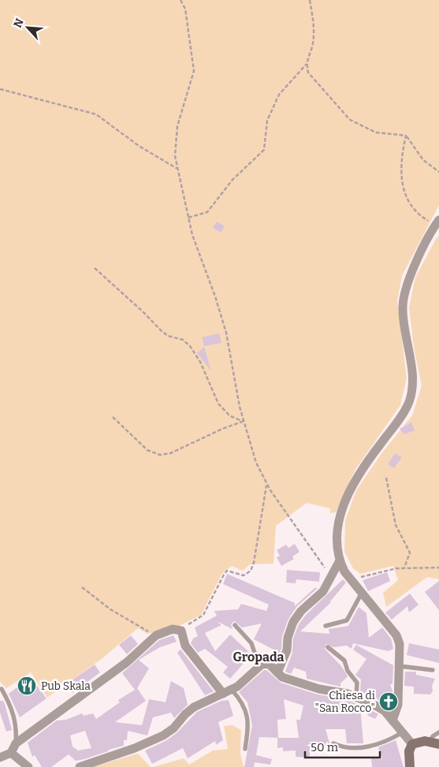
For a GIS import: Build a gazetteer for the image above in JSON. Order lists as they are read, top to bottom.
{
  "districts": ["Gropada"],
  "places": {
    "restaurant": ["Pub Skala"],
    "church": ["Chiesa di \"San Rocco\""]
  },
  "scale_bar": "50 m",
  "north": "top left"
}
